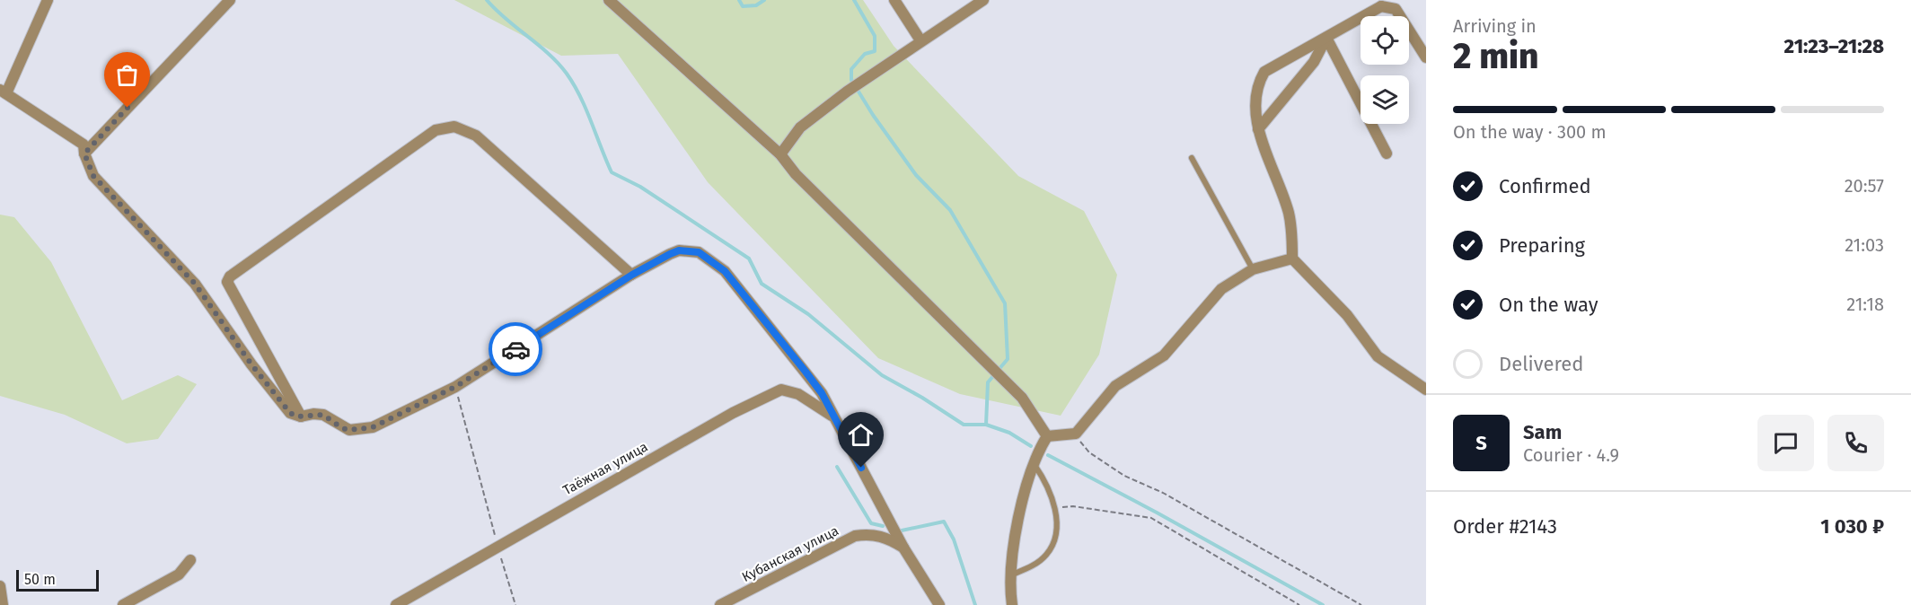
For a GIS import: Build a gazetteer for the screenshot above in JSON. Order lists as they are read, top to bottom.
{
  "streets": {
    "street": ["Таёжная улица", "Кубанская улица"]
  },
  "scale_bar": "50 m",
  "page": {
    "heading": ["2 min", "Arriving in", "21:23–21:28"],
    "panel": [
      "Sam",
      "Courier · 4.9",
      "Order #2143",
      "1 030 ₽"
    ],
    "bar": "On the way · 300 m",
    "list": [
      ["Confirmed", "20:57"],
      ["Preparing", "21:03"],
      ["On the way", "21:18"],
      "Delivered"
    ],
    "round": "S",
    "scale": "50 m"
  }
}
